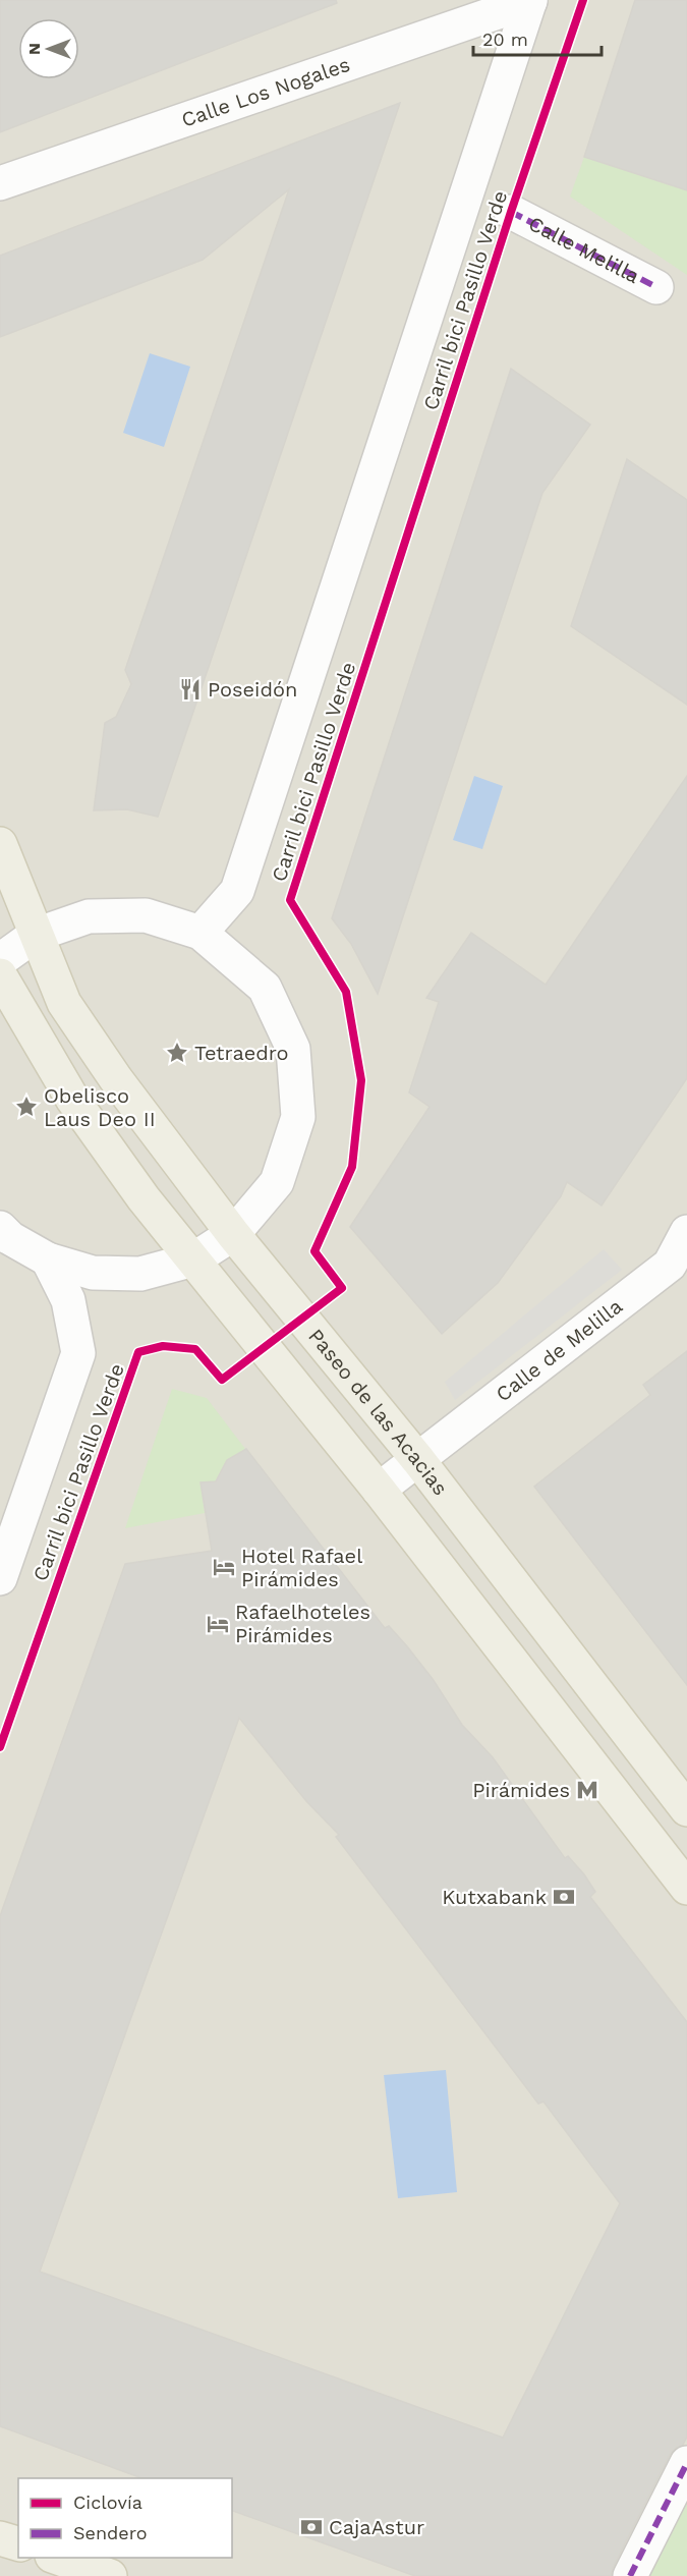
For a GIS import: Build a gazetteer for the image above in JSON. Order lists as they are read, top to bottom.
{
  "streets": {
    "main road": ["Paseo de las Acacias"],
    "street": ["Calle Los Nogales", "Calle Melilla", "Calle de Melilla"],
    "cycle path": ["Carril bici Pasillo Verde"]
  },
  "crossings": [
    ["Calle de Melilla", "Paseo de las Acacias"]
  ],
  "places": {
    "restaurant": ["Poseidón"],
    "place": ["Tetraedro", "Obelisco Laus Deo II"],
    "hotel": ["Hotel Rafael Pirámides", "Rafaelhoteles Pirámides"],
    "metro station": ["Pirámides"],
    "bank": ["Kutxabank", "CajaAstur"]
  },
  "legend": ["Ciclovía", "Sendero"],
  "scale_bar": "20 m",
  "north": "left"
}
